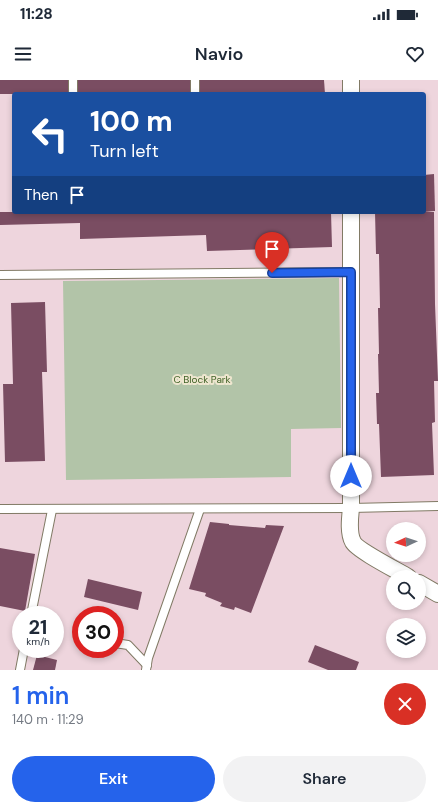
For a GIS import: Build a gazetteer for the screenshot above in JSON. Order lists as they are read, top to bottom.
{
  "parks": ["C Block Park"],
  "north": "left",
  "page": {
    "status": "11:28",
    "header": "Navio",
    "turn": ["100 m", "Turn left"],
    "then": "Then",
    "speed": "21 km/h",
    "limit": "30",
    "heading": ["1 min", "140 m · 11:29"],
    "buttons": ["Exit", "Share"]
  }
}
